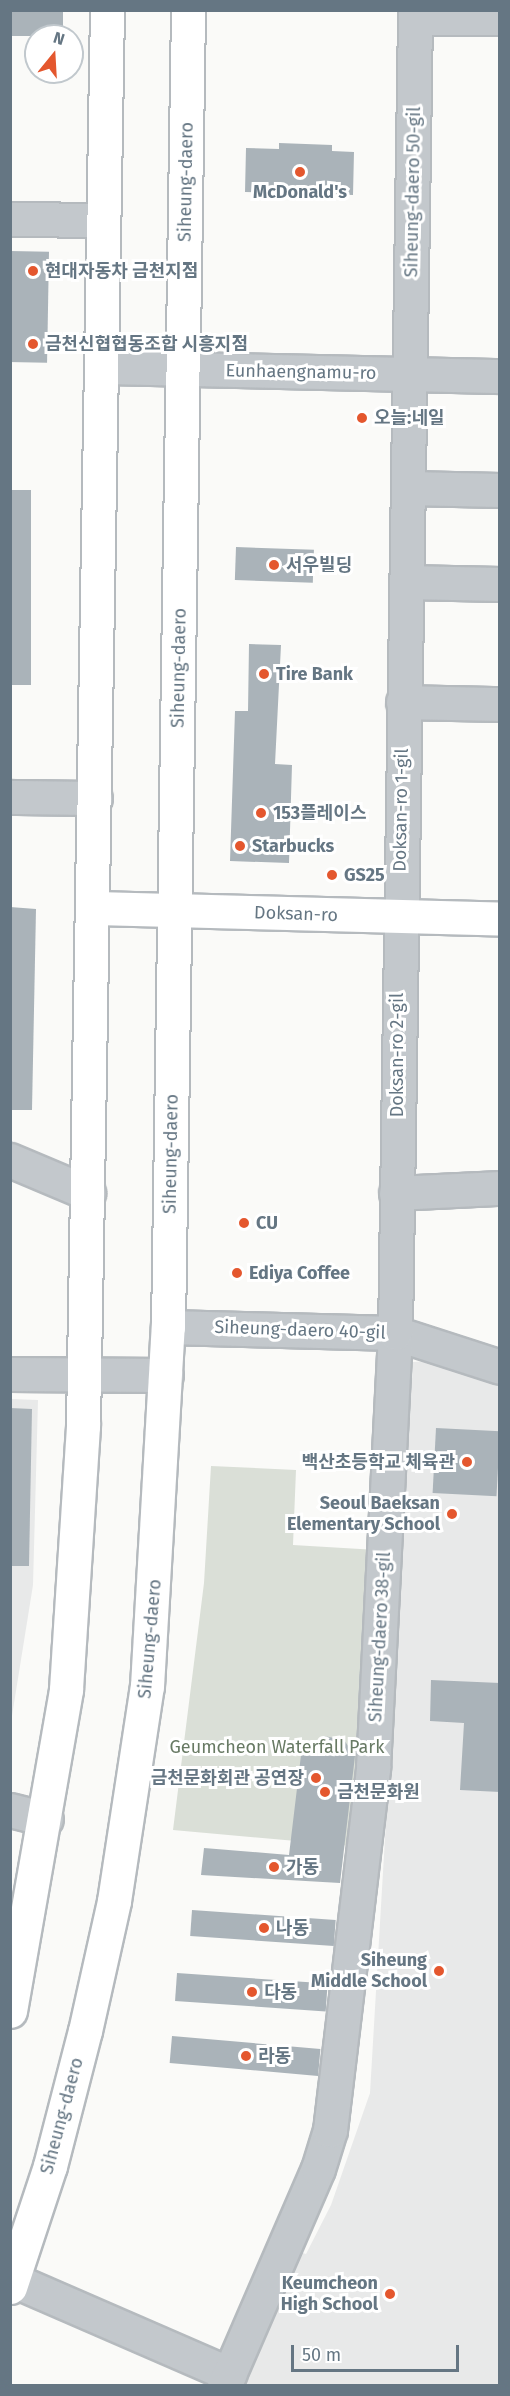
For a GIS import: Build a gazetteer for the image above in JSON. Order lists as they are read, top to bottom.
{
  "streets": {
    "main road": ["Siheung-daero", "Doksan-ro"],
    "street": [
      "Siheung-daero 50-gil",
      "Eunhaengnamu-ro",
      "Doksan-ro 1-gil",
      "Doksan-ro 2-gil",
      "Siheung-daero 40-gil",
      "Siheung-daero 38-gil"
    ]
  },
  "crossings": [
    ["Siheung-daero", "Eunhaengnamu-ro"],
    ["Siheung-daero", "Doksan-ro"],
    ["Siheung-daero", "Siheung-daero 40-gil"],
    ["Siheung-daero", "Siheung-daero 38-gil"],
    ["Siheung-daero 50-gil", "Eunhaengnamu-ro"],
    ["Siheung-daero 50-gil", "Doksan-ro 1-gil"],
    ["Eunhaengnamu-ro", "Doksan-ro 1-gil"],
    ["Doksan-ro 1-gil", "Doksan-ro"],
    ["Doksan-ro 1-gil", "Doksan-ro 2-gil"],
    ["Doksan-ro", "Doksan-ro 2-gil"],
    ["Doksan-ro 2-gil", "Siheung-daero 40-gil"],
    ["Doksan-ro 2-gil", "Siheung-daero 38-gil"],
    ["Siheung-daero 40-gil", "Siheung-daero 38-gil"]
  ],
  "parks": ["Geumcheon Waterfall Park"],
  "places": [
    "McDonald's",
    "현대자동차 금천지점",
    "금천신협협동조합 시흥지점",
    "오늘:네일",
    "서우빌딩",
    "Tire Bank",
    "153플레이스",
    "Starbucks",
    "GS25",
    "CU",
    "Ediya Coffee",
    "백산초등학교 체육관",
    "Seoul Baeksan Elementary School",
    "금천문화회관 공연장",
    "금천문화원",
    "가동",
    "나동",
    "Siheung Middle School",
    "다동",
    "라동",
    "Keumcheon High School"
  ],
  "scale_bar": "50 m",
  "north": "top"
}
